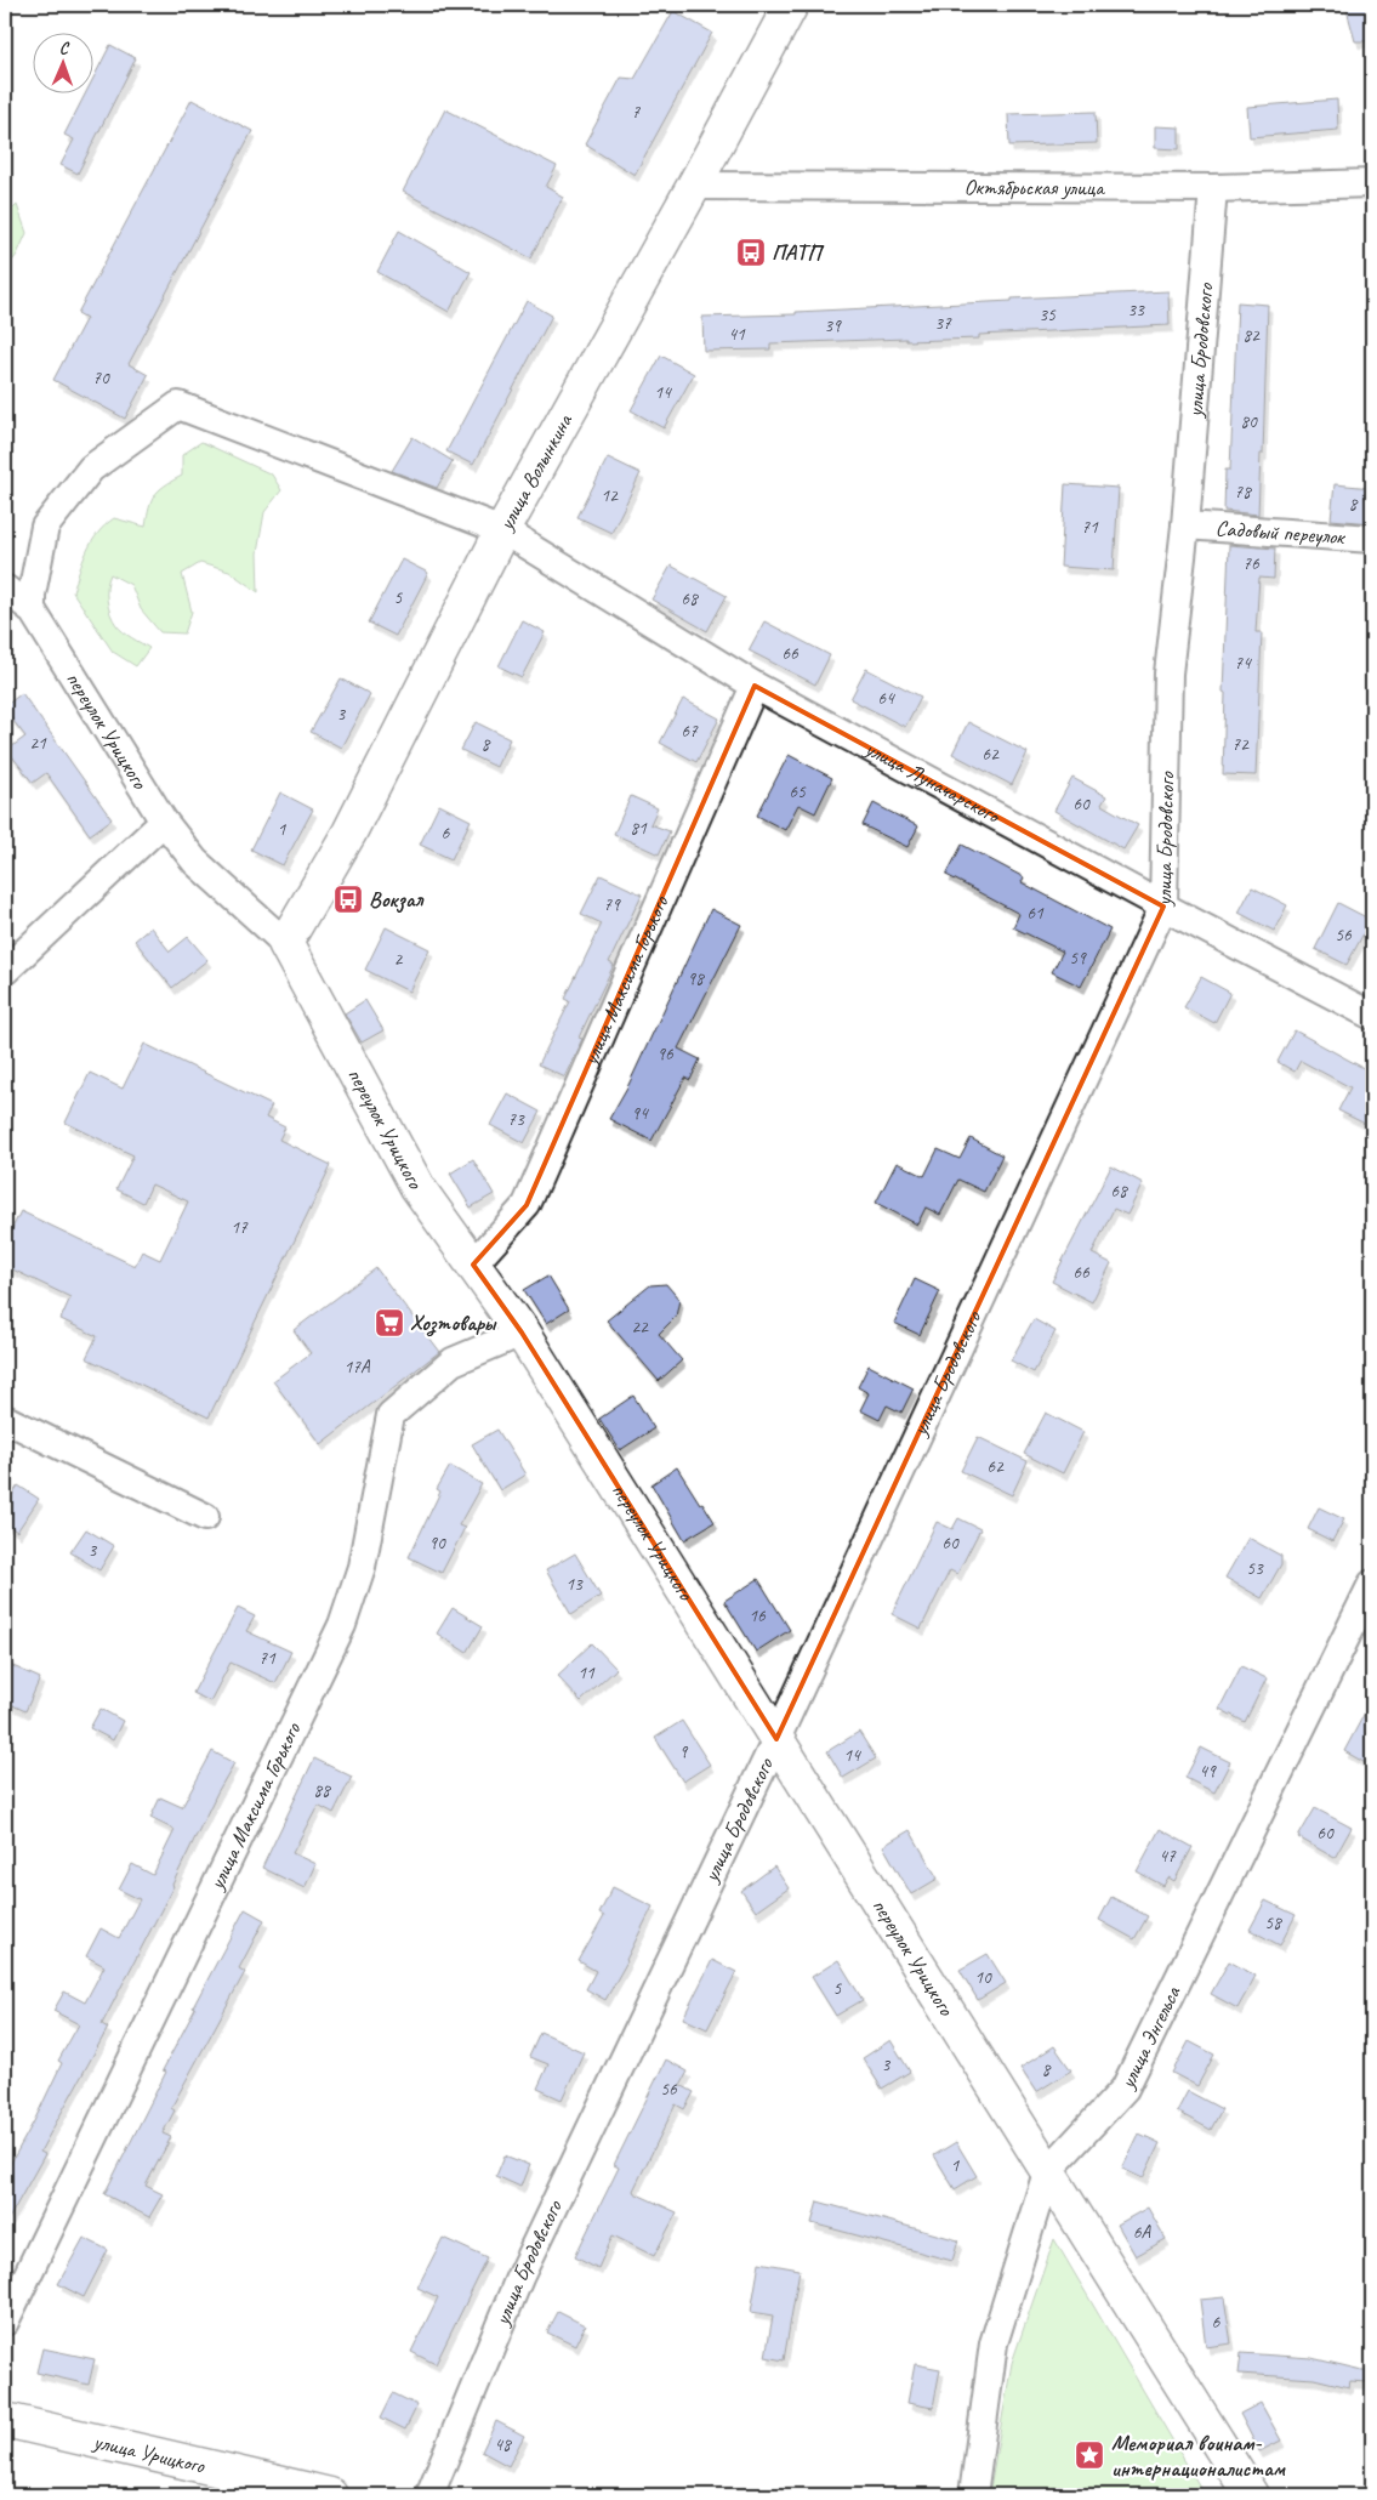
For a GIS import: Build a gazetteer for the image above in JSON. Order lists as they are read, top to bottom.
{
  "streets": {
    "street": [
      "Октябрьская улица",
      "улица Бродовского",
      "улица Волынкина",
      "Садовый переулок",
      "переулок Урицкого",
      "улица Луначарского",
      "улица Максима Горького",
      "улица Энгельса",
      "улица Урицкого"
    ]
  },
  "crossings": [
    ["Октябрьская улица", "улица Бродовского"],
    ["Октябрьская улица", "улица Волынкина"],
    ["улица Бродовского", "Садовый переулок"],
    ["улица Бродовского", "переулок Урицкого"],
    ["улица Бродовского", "улица Луначарского"],
    ["улица Волынкина", "переулок Урицкого"],
    ["улица Волынкина", "улица Луначарского"],
    ["переулок Урицкого", "улица Луначарского"],
    ["переулок Урицкого", "улица Максима Горького"],
    ["переулок Урицкого", "улица Энгельса"],
    ["улица Луначарского", "улица Максима Горького"]
  ],
  "places": {
    "bus stop": ["ПАТП", "Вокзал"],
    "supermarket": ["Хозтовары"],
    "place": ["Мемориал воинам- интернационалистам"]
  },
  "house_numbers": [
    "7",
    "33",
    "35",
    "37",
    "39",
    "41",
    "82",
    "70",
    "14",
    "80",
    "78",
    "12",
    "8",
    "71",
    "76",
    "5",
    "68",
    "66",
    "74",
    "64",
    "3",
    "67",
    "21",
    "8",
    "72",
    "62",
    "65",
    "60",
    "81",
    "1",
    "6",
    "79",
    "61",
    "56",
    "59",
    "2",
    "98",
    "96",
    "94",
    "73",
    "68",
    "17",
    "66",
    "22",
    "17А",
    "62",
    "90",
    "60",
    "3",
    "53",
    "13",
    "16",
    "71",
    "11",
    "9",
    "14",
    "49",
    "88",
    "60",
    "47",
    "58",
    "10",
    "5",
    "3",
    "8",
    "56",
    "1",
    "6А",
    "6",
    "48"
  ],
  "north": "top"
}
